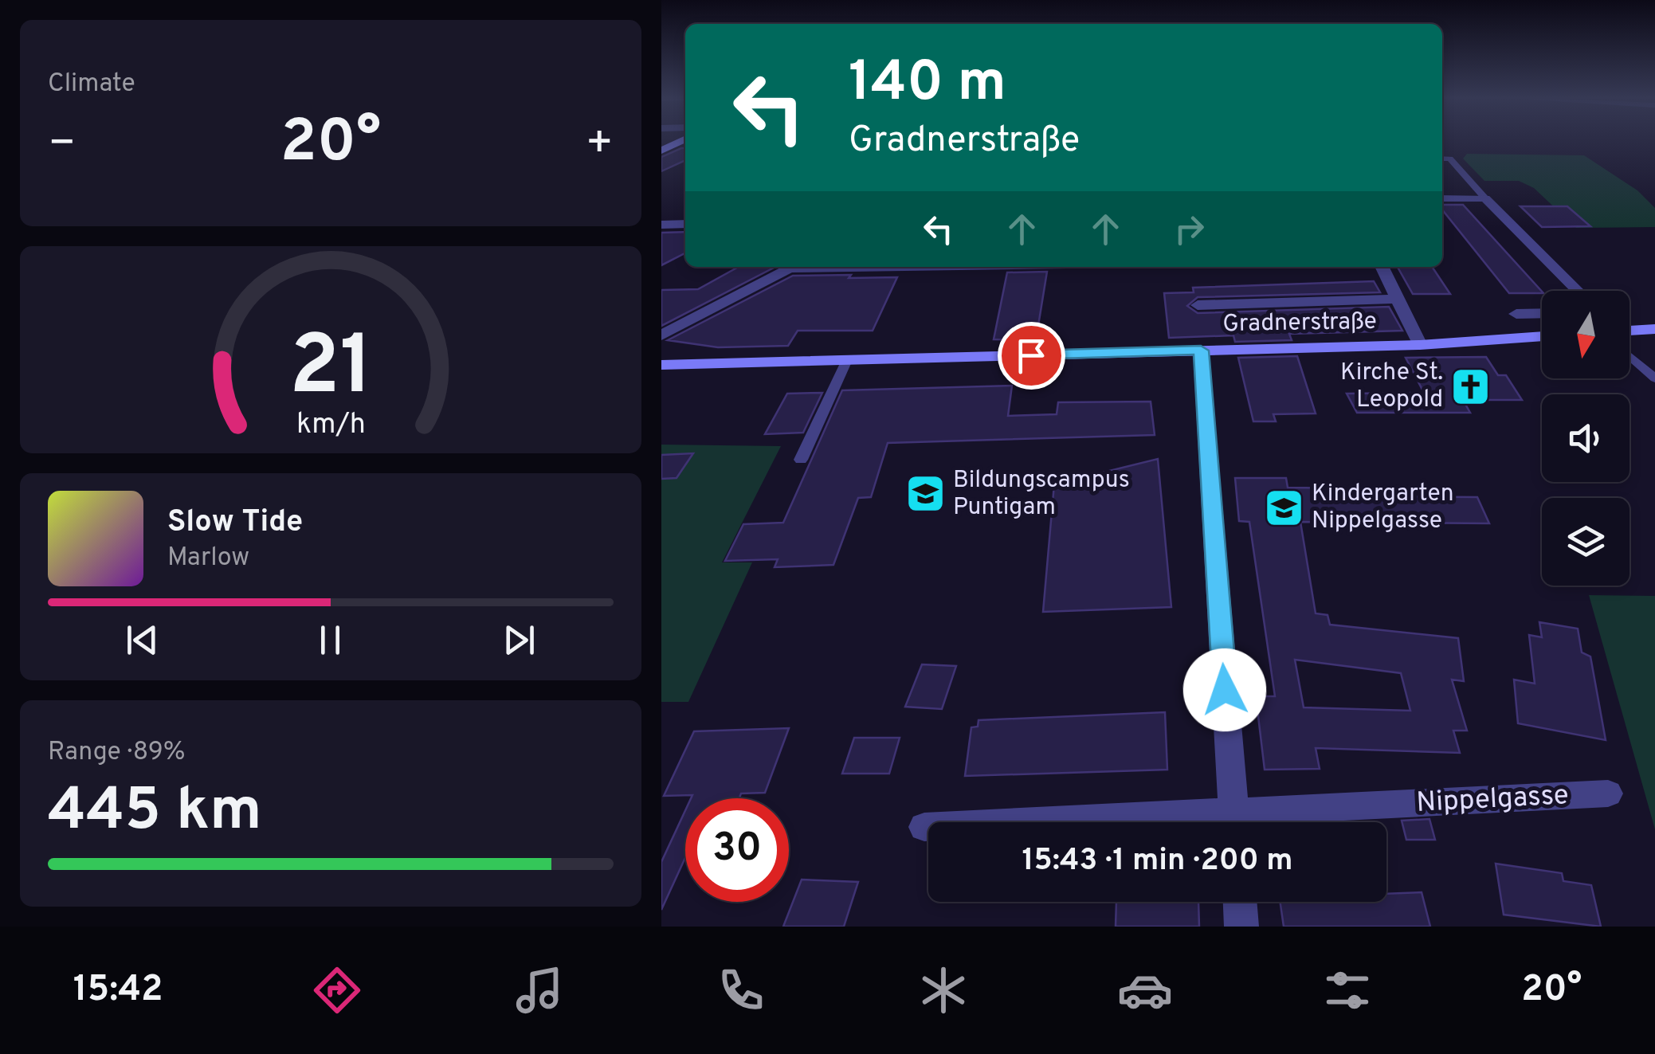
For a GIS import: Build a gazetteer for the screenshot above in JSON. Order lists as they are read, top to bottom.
{
  "streets": {
    "main road": ["Gradnerstraße"],
    "street": ["Nippelgasse"]
  },
  "places": {
    "church": ["Kirche St. Leopold"],
    "school or university": ["Bildungscampus Puntigam", "Kindergarten Nippelgasse"]
  },
  "north": "bottom",
  "page": {
    "tile": [
      "Climate",
      ["Range · 89%", "445 km"]
    ],
    "turn": ["140 m", "Gradnerstraße"],
    "heat": ["−", "20°", "+"],
    "song": ["Slow Tide", "Marlow"],
    "limit": "30",
    "trip": "15:43 · 1 min · 200 m",
    "tabs": ["15:42", "20°"],
    "gauge": ["21", "km/h"]
  }
}
